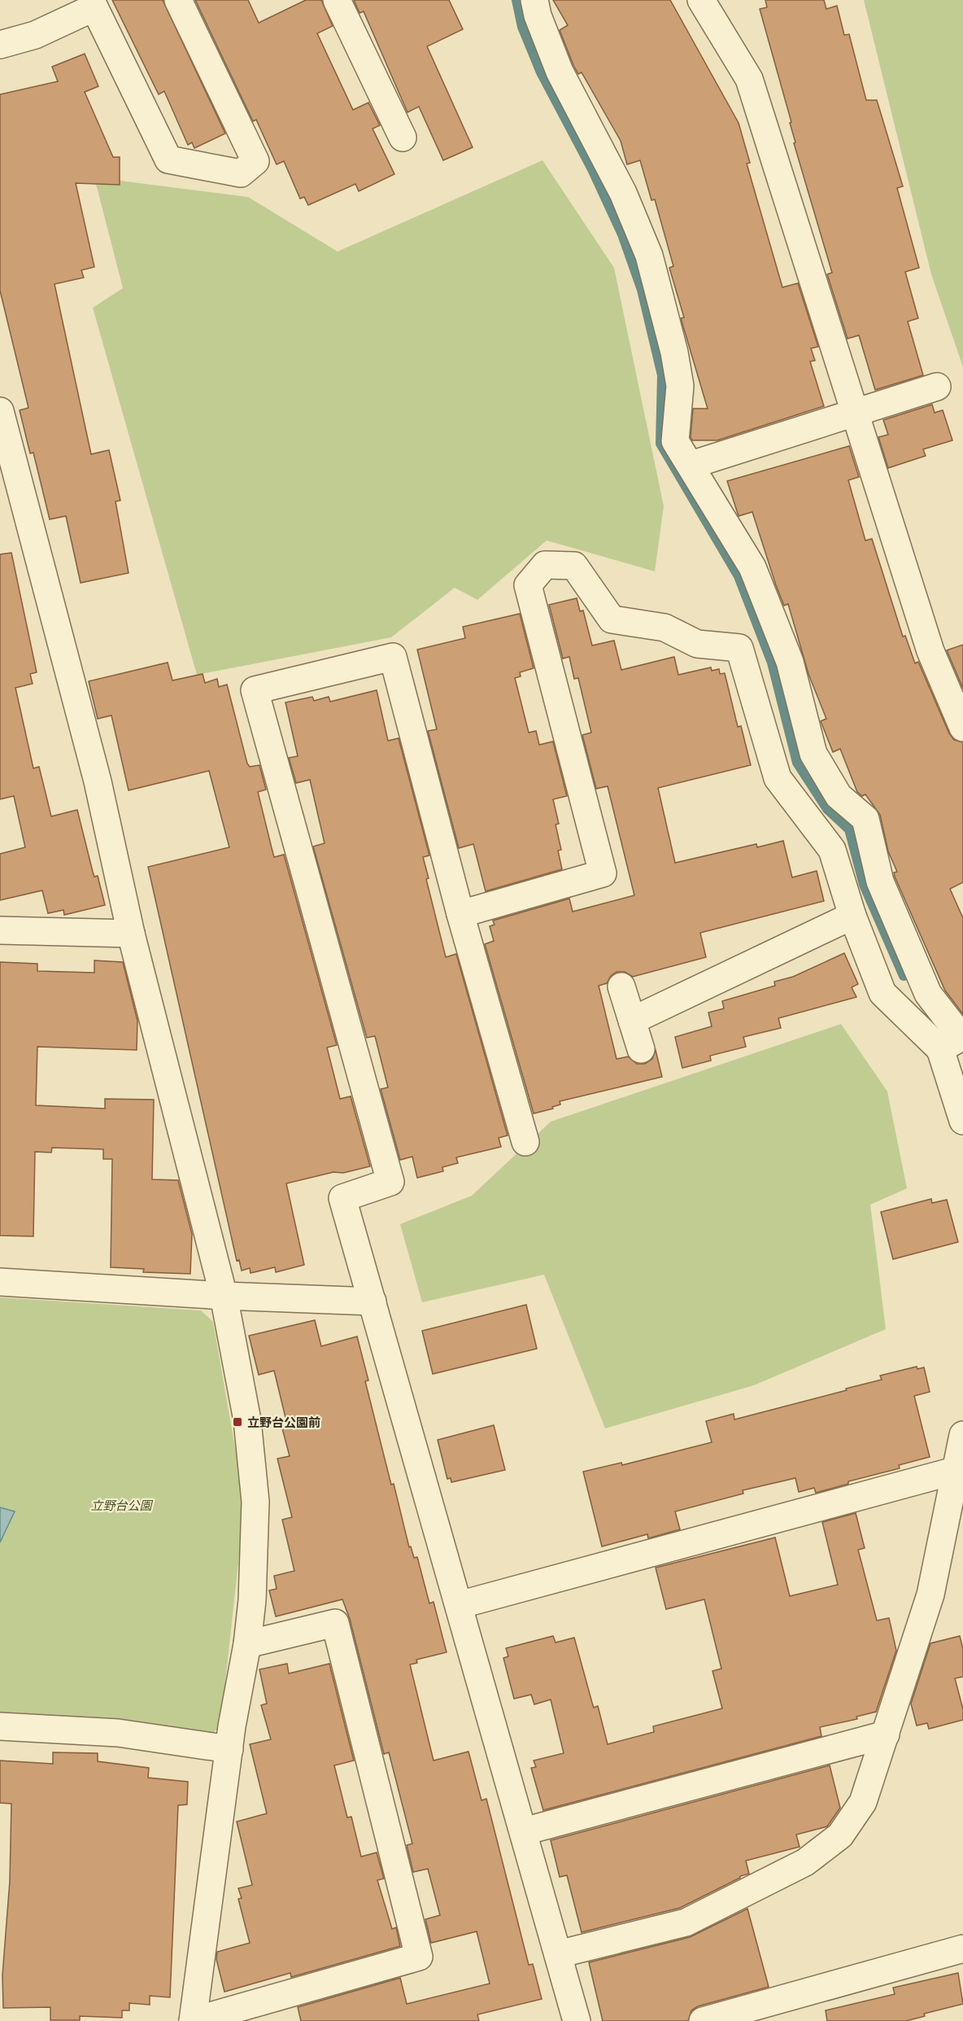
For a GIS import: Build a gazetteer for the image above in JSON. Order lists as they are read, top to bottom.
{
  "parks": ["立野台公園"],
  "places": {
    "transit": ["立野台公園前"]
  }
}
